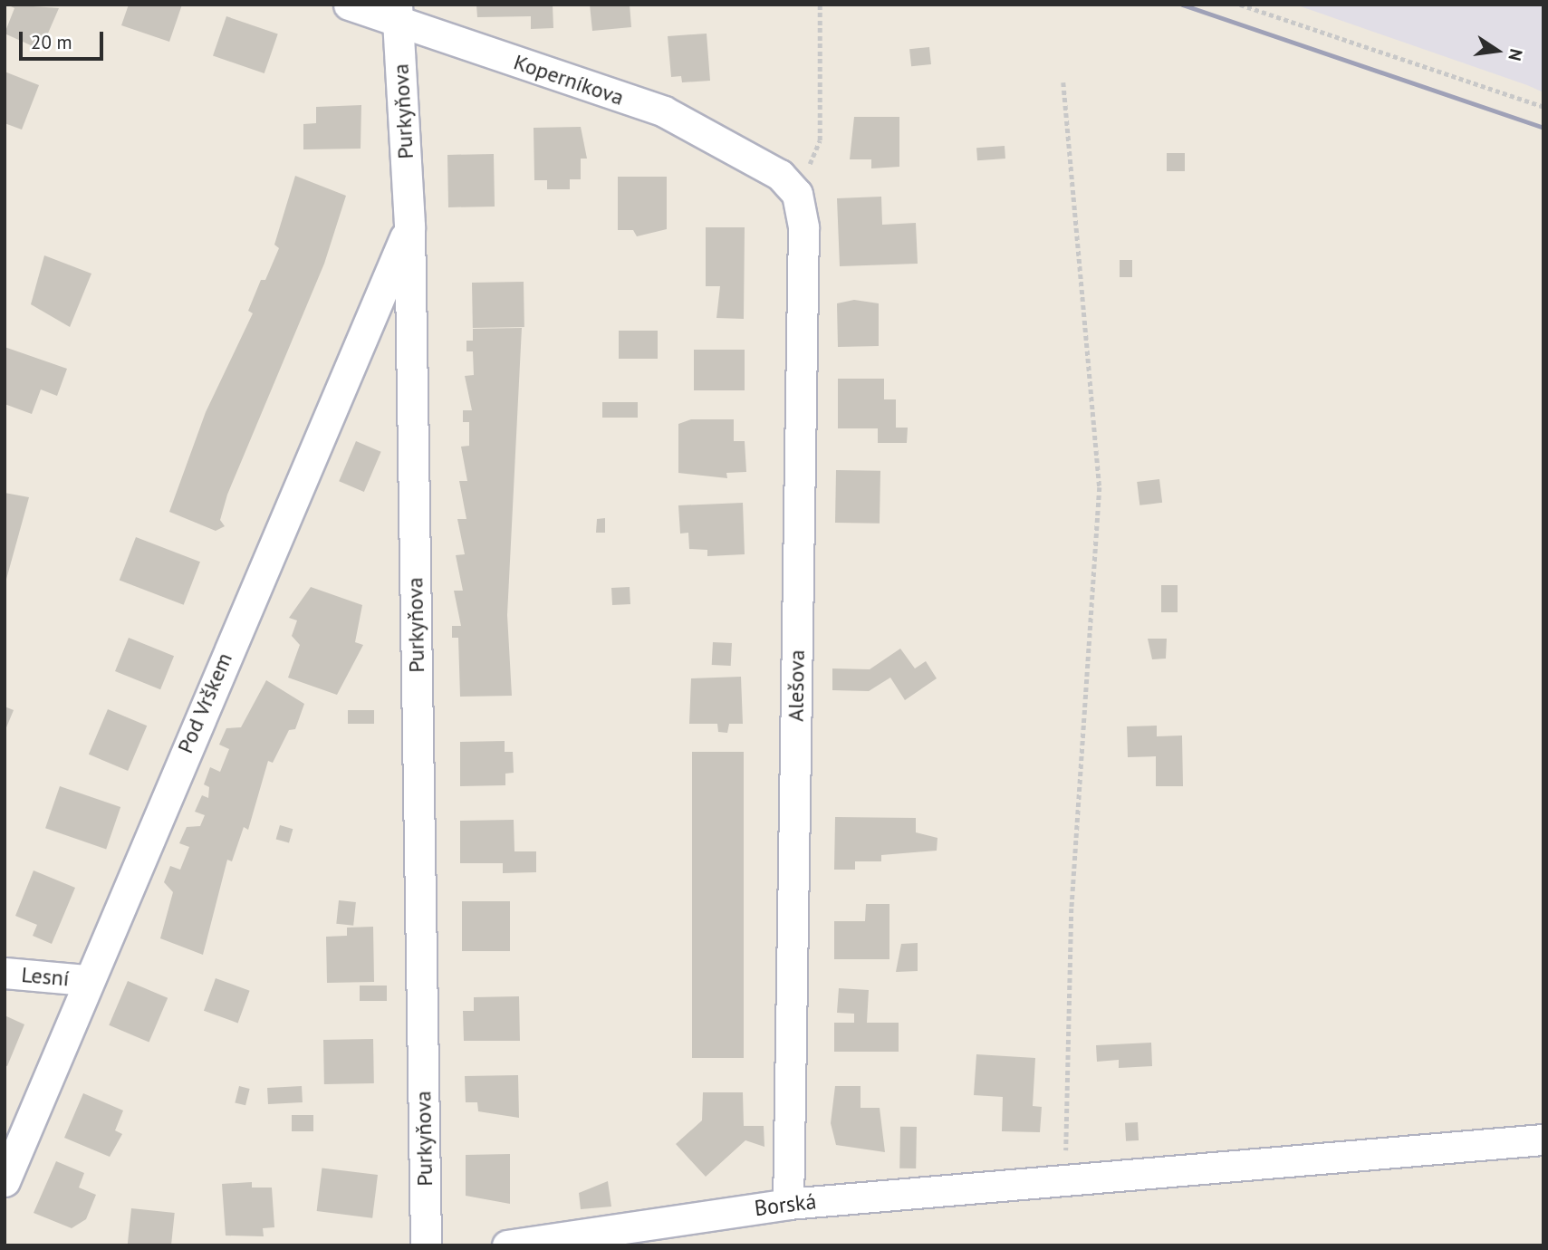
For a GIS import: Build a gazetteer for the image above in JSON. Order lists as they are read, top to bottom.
{
  "streets": {
    "street": [
      "Koperníkova",
      "Purkyňova",
      "Alešova",
      "Pod Vrškem",
      "Lesní",
      "Borská"
    ]
  },
  "crossings": [
    ["Koperníkova", "Purkyňova"],
    ["Koperníkova", "Alešova"],
    ["Purkyňova", "Pod Vrškem"],
    ["Alešova", "Borská"],
    ["Pod Vrškem", "Lesní"]
  ],
  "scale_bar": "20 m",
  "north": "right"
}
